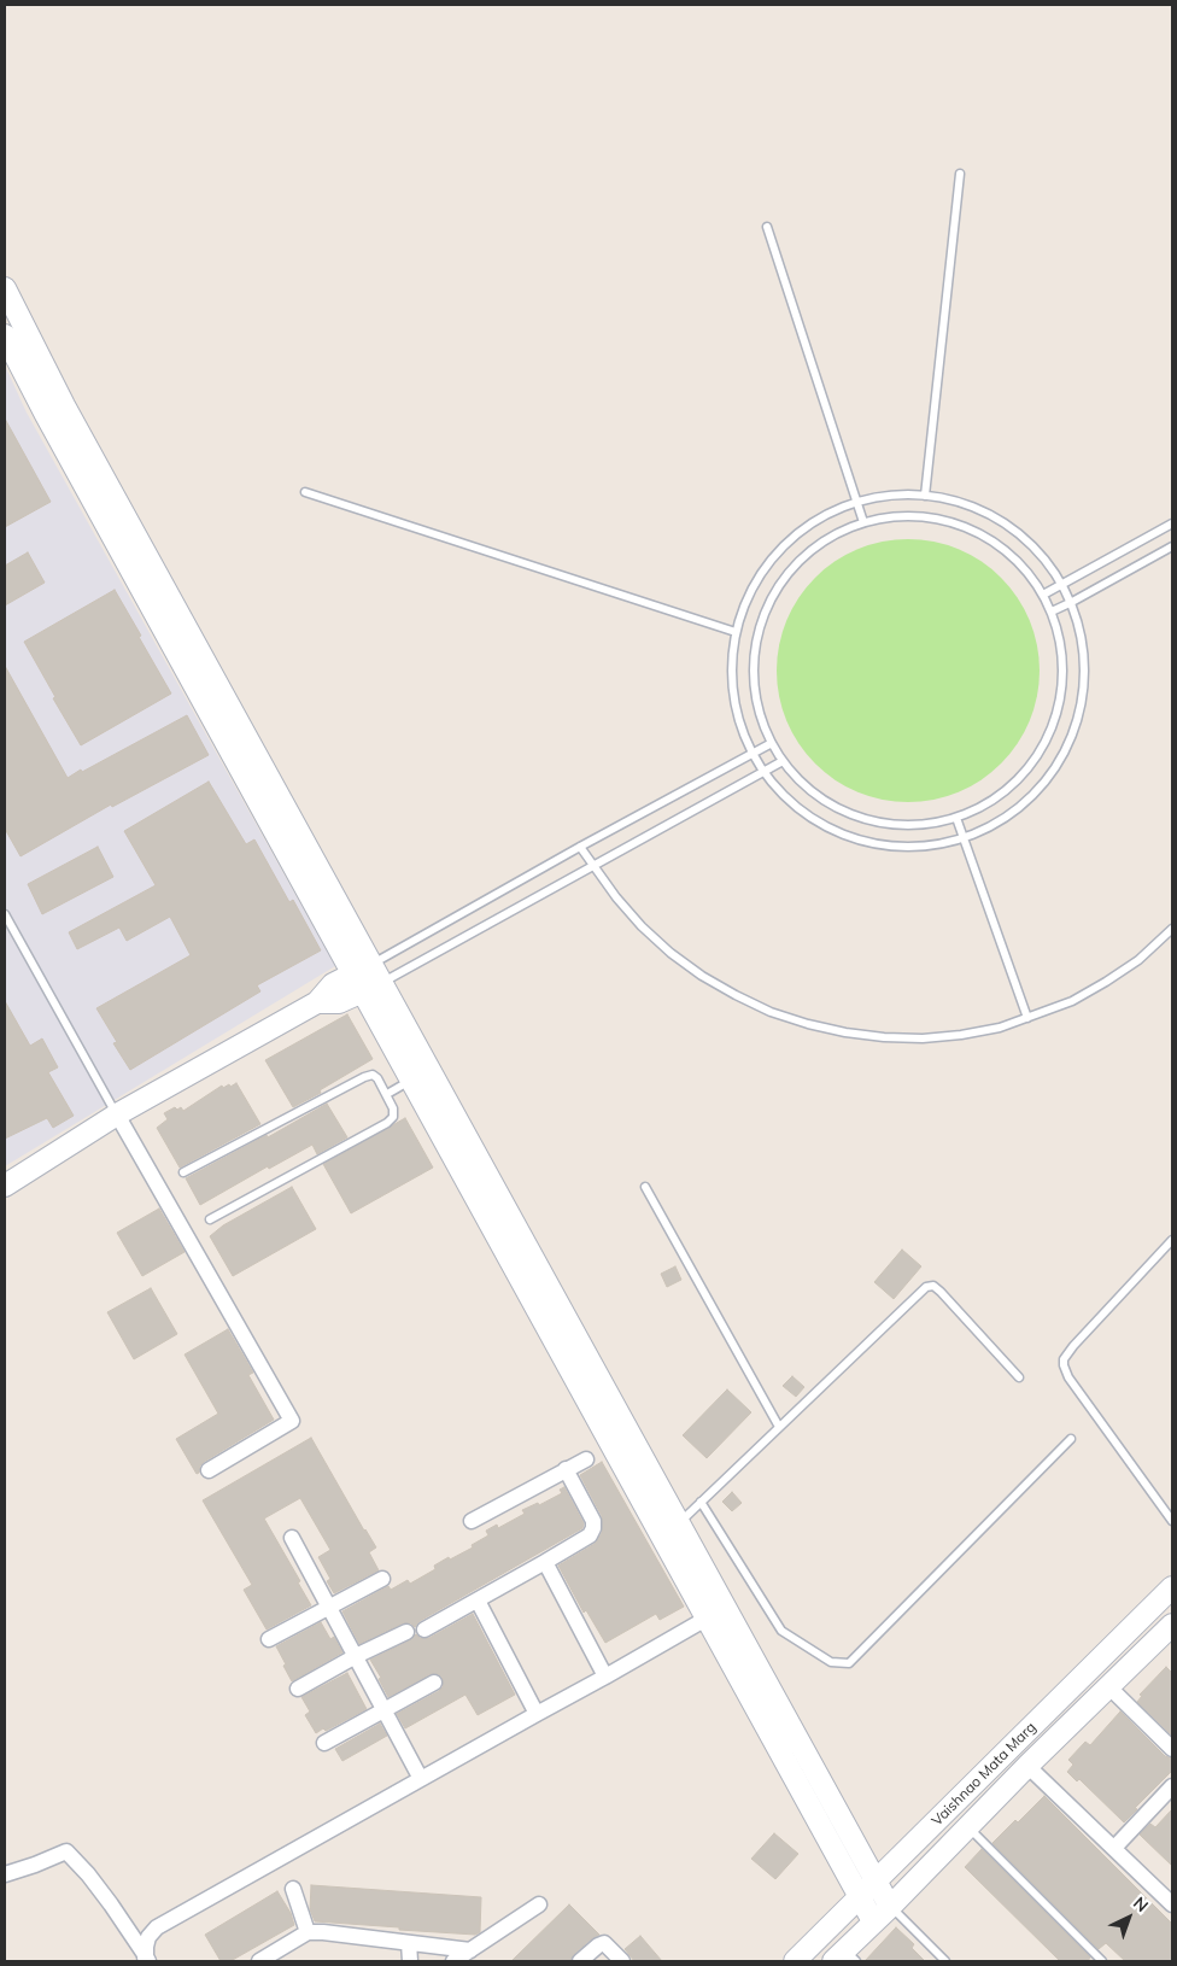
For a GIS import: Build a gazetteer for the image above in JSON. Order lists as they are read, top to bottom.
{
  "streets": {
    "street": ["Vaishnao Mata Marg"]
  },
  "north": "top right"
}
